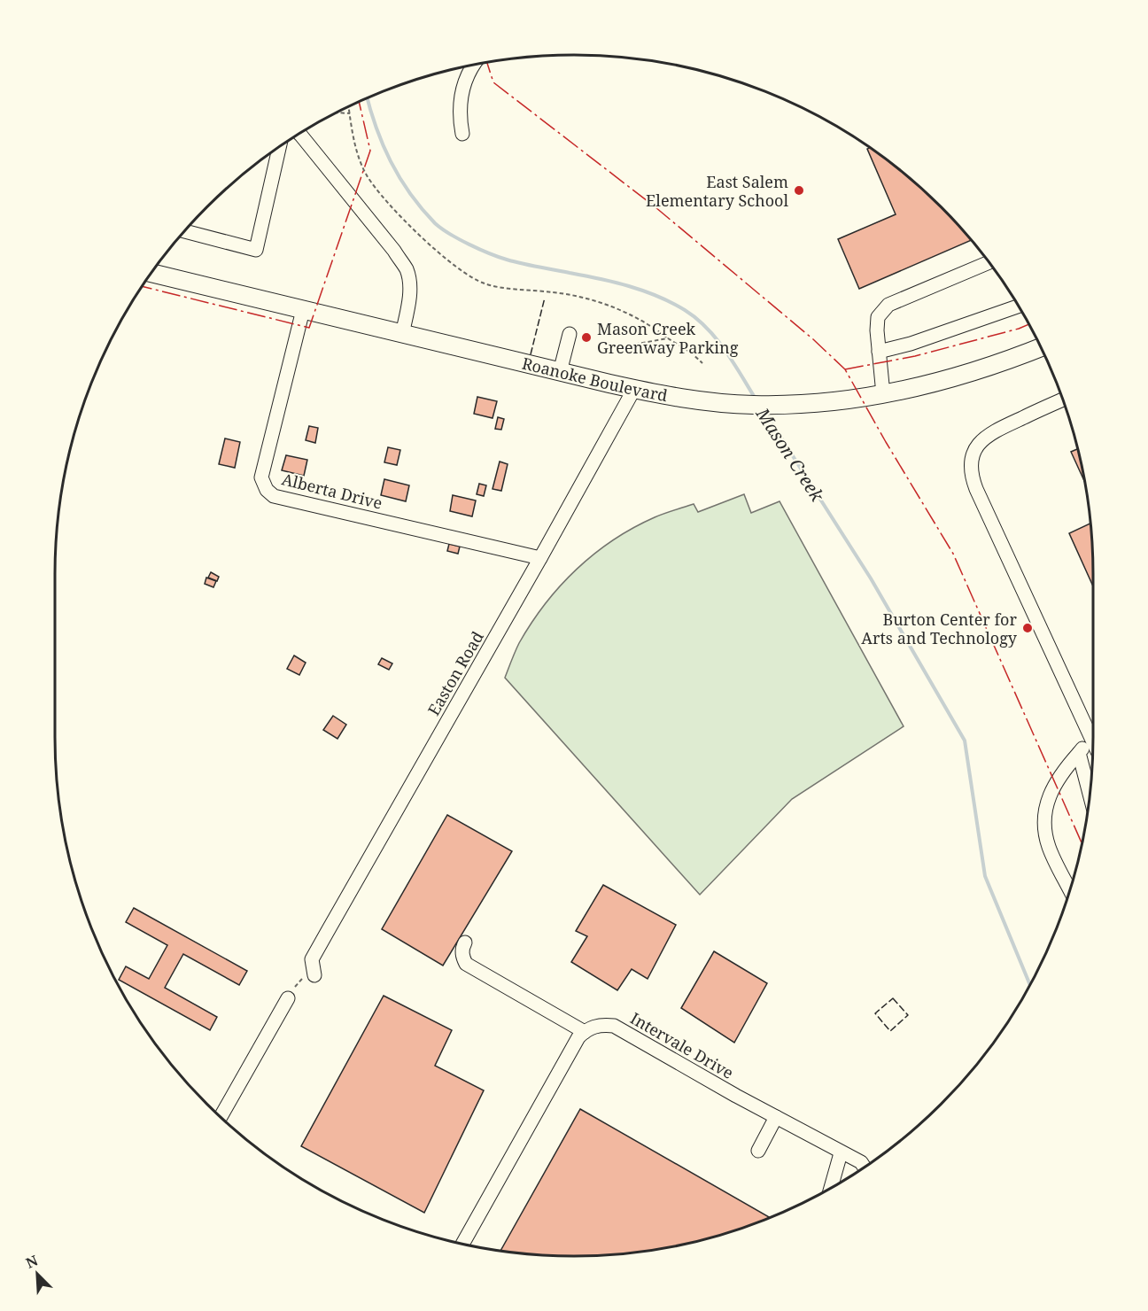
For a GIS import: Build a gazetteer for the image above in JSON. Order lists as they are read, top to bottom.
{
  "streets": {
    "main road": ["Roanoke Boulevard"],
    "street": ["Alberta Drive", "Easton Road", "Intervale Drive"]
  },
  "crossings": [
    ["Roanoke Boulevard", "Alberta Drive"],
    ["Roanoke Boulevard", "Easton Road"],
    ["Alberta Drive", "Easton Road"]
  ],
  "water": ["Mason Creek"],
  "places": ["East Salem Elementary School", "Mason Creek Greenway Parking", "Burton Center for Arts and Technology"],
  "north": "top left"
}
